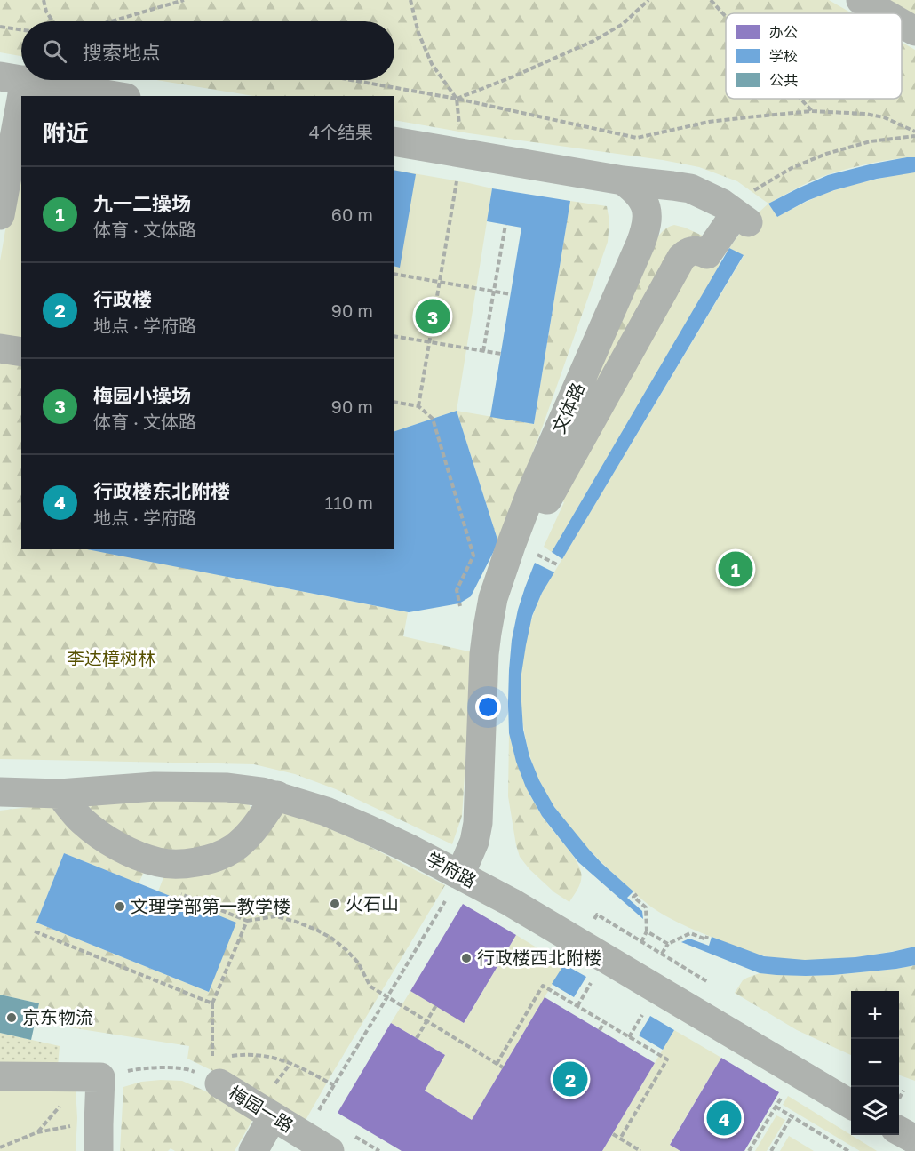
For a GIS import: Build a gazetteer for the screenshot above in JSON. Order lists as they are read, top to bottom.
{
  "streets": {
    "street": ["文体路", "学府路", "梅园一路"]
  },
  "crossings": [
    ["文体路", "学府路"]
  ],
  "parks": ["李达樟树林"],
  "places": [
    "火石山",
    "文理学部第一教学楼",
    "行政楼西北附楼",
    "京东物流"
  ],
  "legend": ["办公", "学校", "公共"],
  "page": {
    "search": "搜索地点",
    "heading": ["附近", "4个结果"],
    "list": [
      {
        "mark": "1",
        "name": "九一二操场",
        "note": "体育 · 文体路",
        "value": "60 m"
      },
      {
        "mark": "2",
        "name": "行政楼",
        "note": "地点 · 学府路",
        "value": "90 m"
      },
      {
        "mark": "3",
        "name": "梅园小操场",
        "note": "体育 · 文体路",
        "value": "90 m"
      },
      {
        "mark": "4",
        "name": "行政楼东北附楼",
        "note": "地点 · 学府路",
        "value": "110 m"
      }
    ],
    "pins": [
      "3",
      "1",
      "2",
      "4"
    ],
    "map_buttons": ["+", "−"]
  }
}
